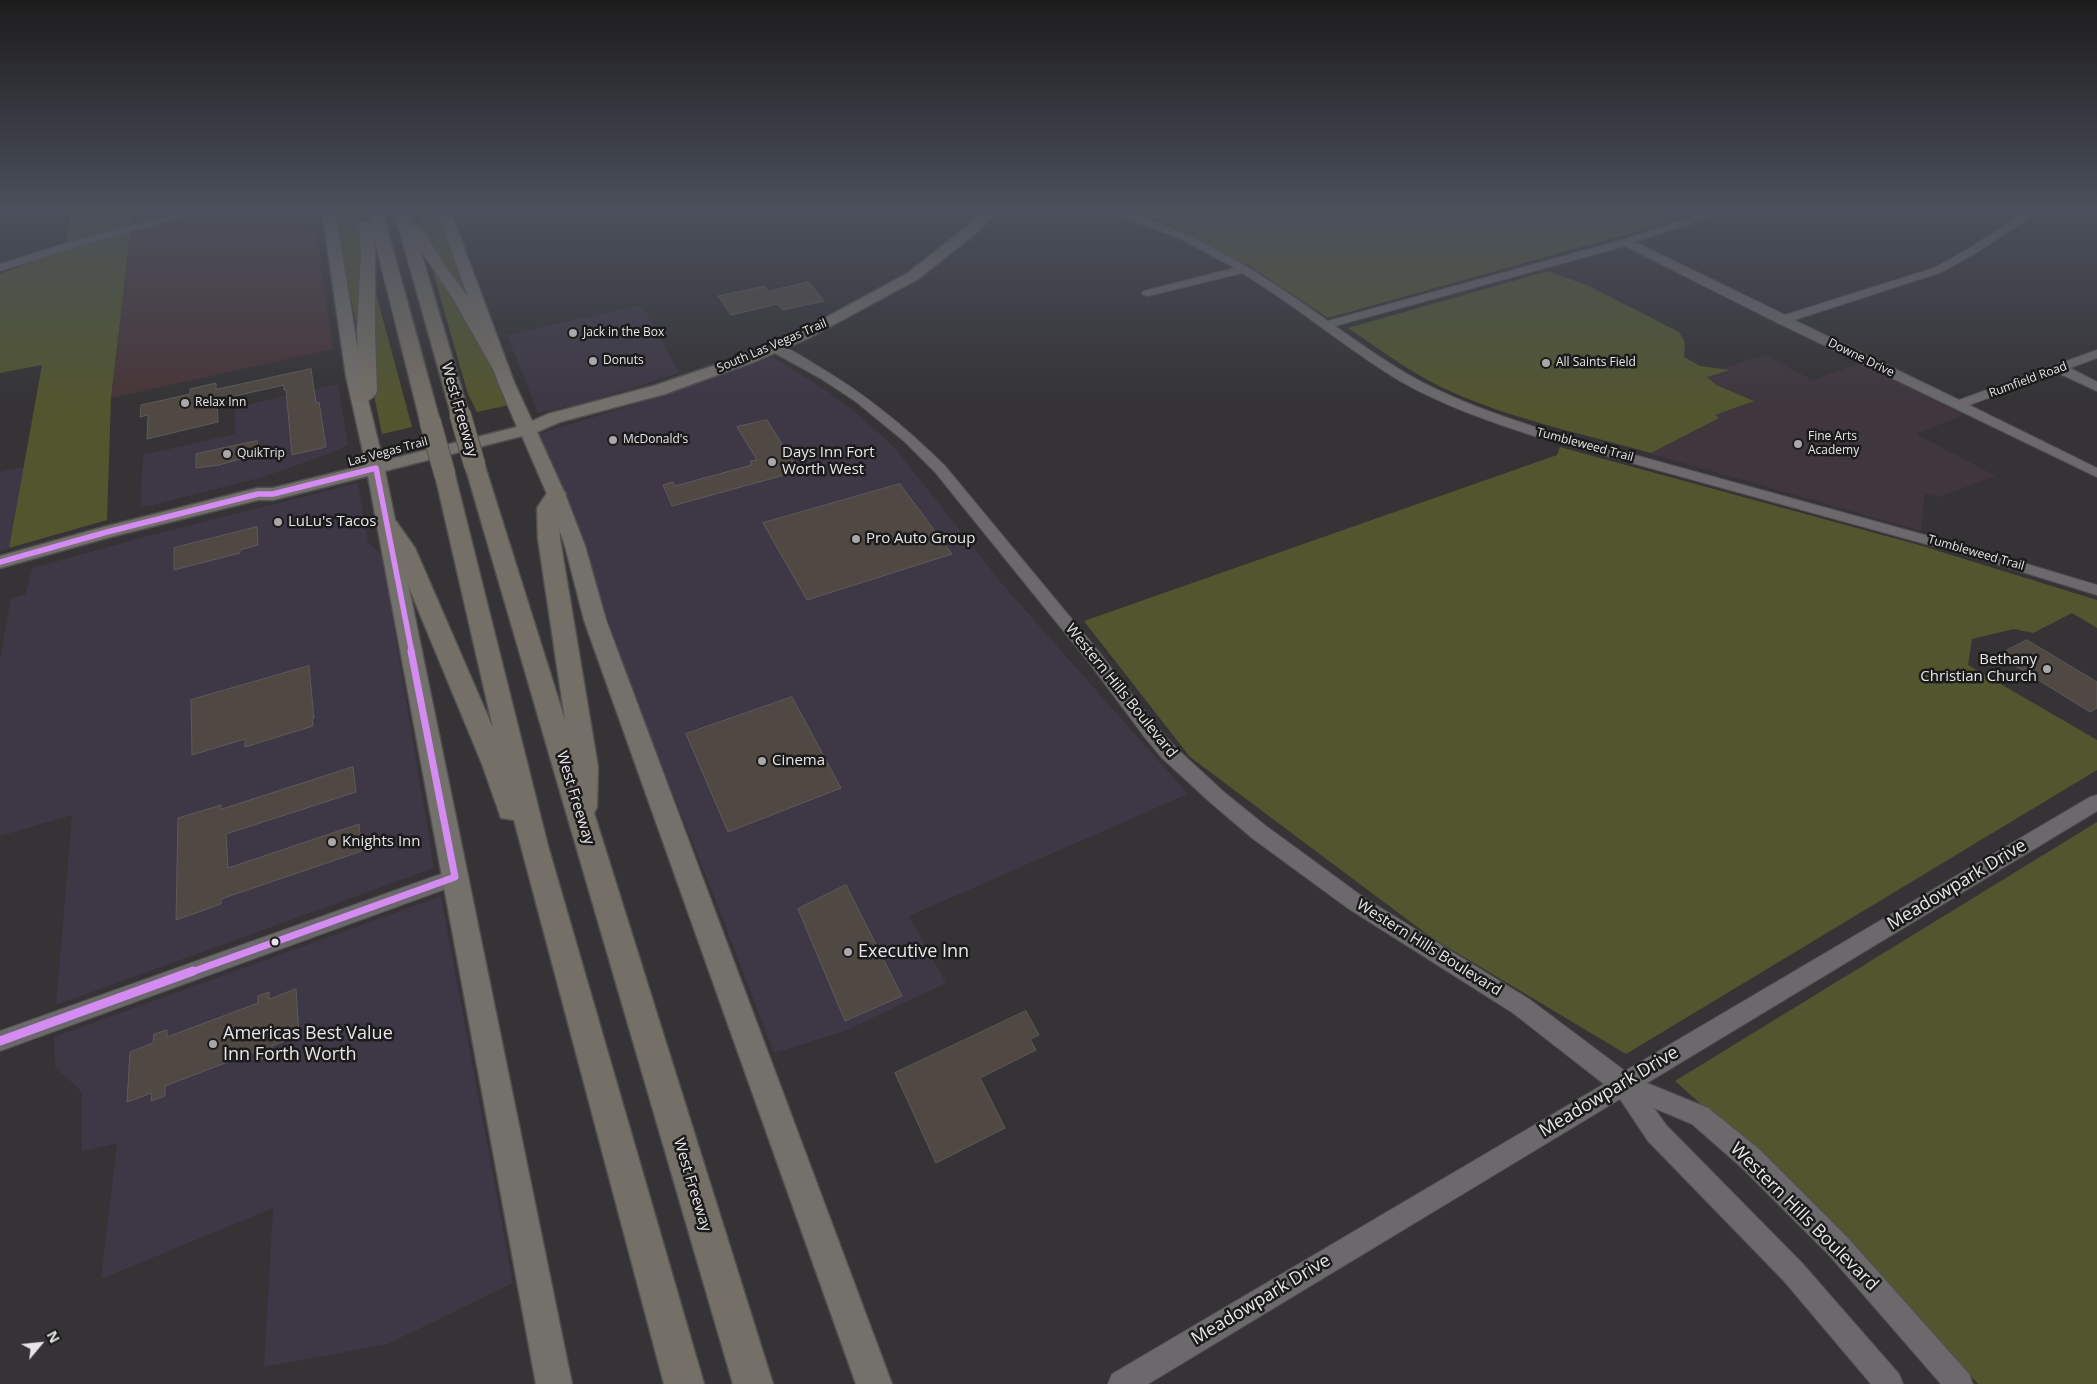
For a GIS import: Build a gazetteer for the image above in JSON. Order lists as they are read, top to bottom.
{
  "streets": {
    "highway": ["West Freeway"],
    "main road": ["South Las Vegas Trail", "Las Vegas Trail"],
    "street": [
      "Downe Drive",
      "Rumfield Road",
      "Tumbleweed Trail",
      "Western Hills Boulevard",
      "Meadowpark Drive"
    ]
  },
  "crossings": [
    ["South Las Vegas Trail", "Las Vegas Trail"],
    ["South Las Vegas Trail", "Western Hills Boulevard"],
    ["Downe Drive", "Rumfield Road"],
    ["Western Hills Boulevard", "Meadowpark Drive"]
  ],
  "places": [
    "Jack in the Box",
    "Donuts",
    "All Saints Field",
    "Relax Inn",
    "McDonald's",
    "Fine Arts Academy",
    "QuikTrip",
    "Days Inn Fort Worth West",
    "LuLu's Tacos",
    "Pro Auto Group",
    "Bethany Christian Church",
    "Cinema",
    "Knights Inn",
    "Executive Inn",
    "Americas Best Value Inn Forth Worth"
  ],
  "north": "top right"
}
